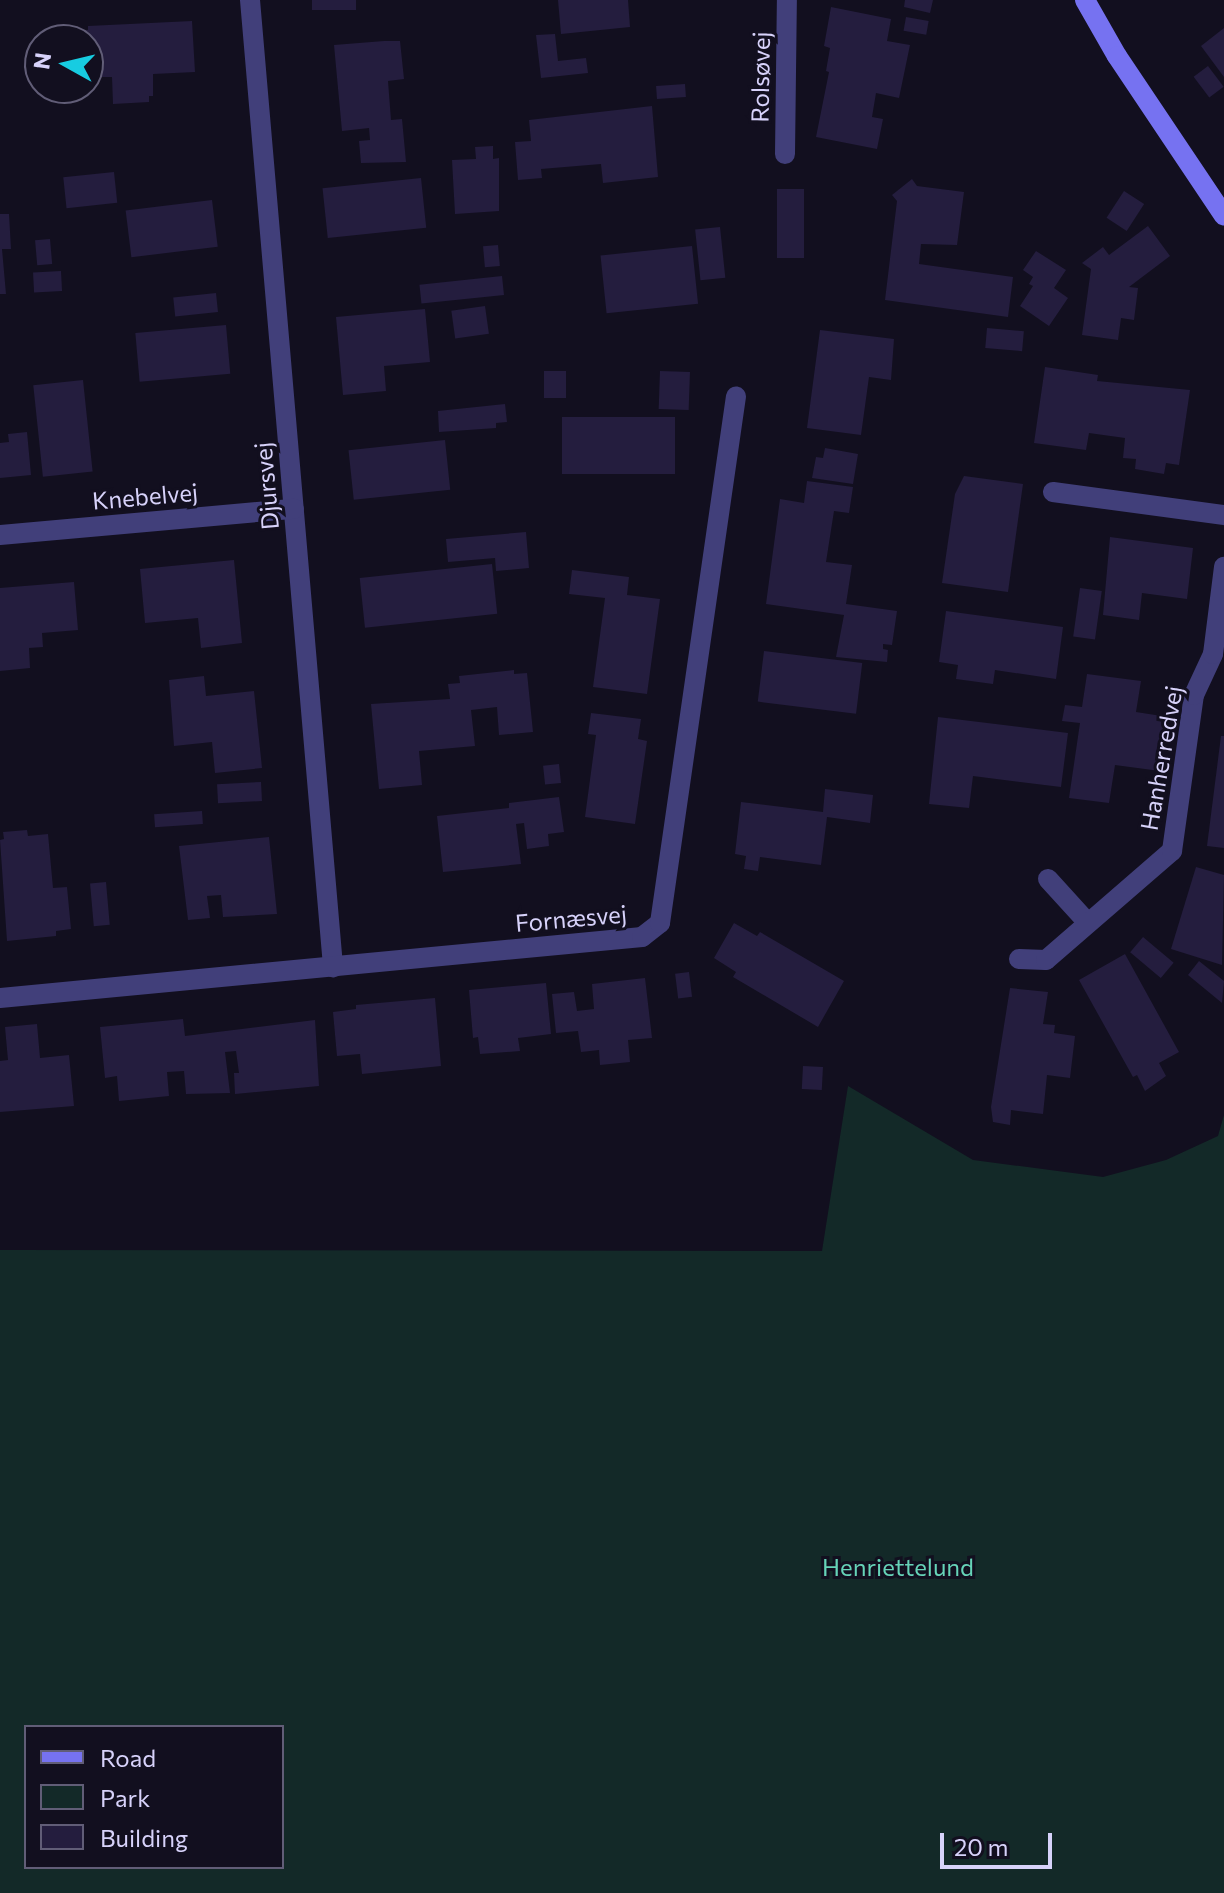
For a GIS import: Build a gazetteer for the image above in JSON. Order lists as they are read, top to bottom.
{
  "streets": {
    "street": [
      "Rolsøvej",
      "Djursvej",
      "Knebelvej",
      "Hanherredvej",
      "Fornæsvej"
    ]
  },
  "crossings": [
    ["Djursvej", "Knebelvej"],
    ["Djursvej", "Fornæsvej"]
  ],
  "parks": ["Henriettelund"],
  "legend": ["Road", "Park", "Building"],
  "scale_bar": "20 m",
  "north": "left"
}
